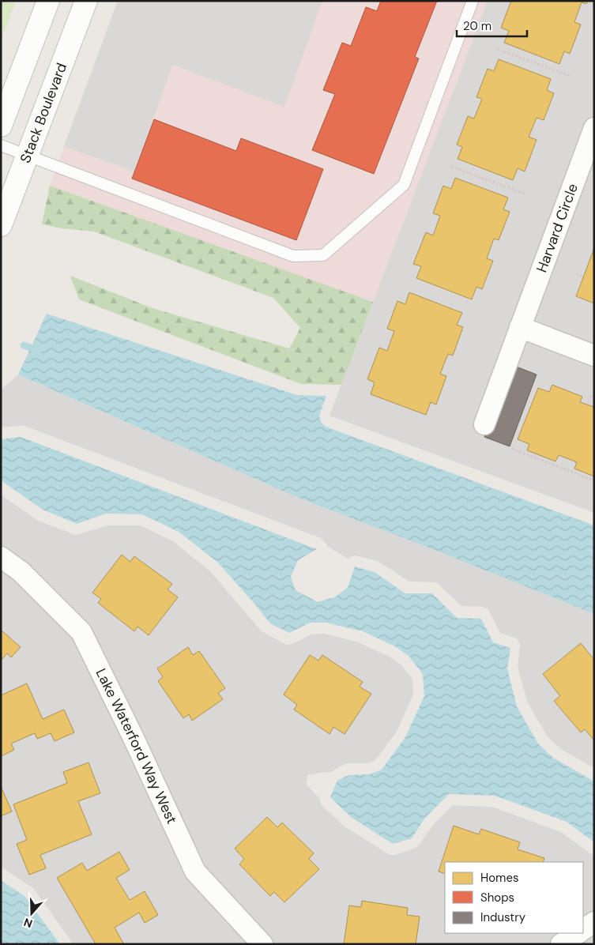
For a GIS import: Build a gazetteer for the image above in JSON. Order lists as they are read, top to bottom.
{
  "streets": {
    "street": ["Stack Boulevard", "Harvard Circle", "Lake Waterford Way West"]
  },
  "legend": ["Homes", "Shops", "Industry"],
  "scale_bar": "20 m",
  "north": "bottom"
}
